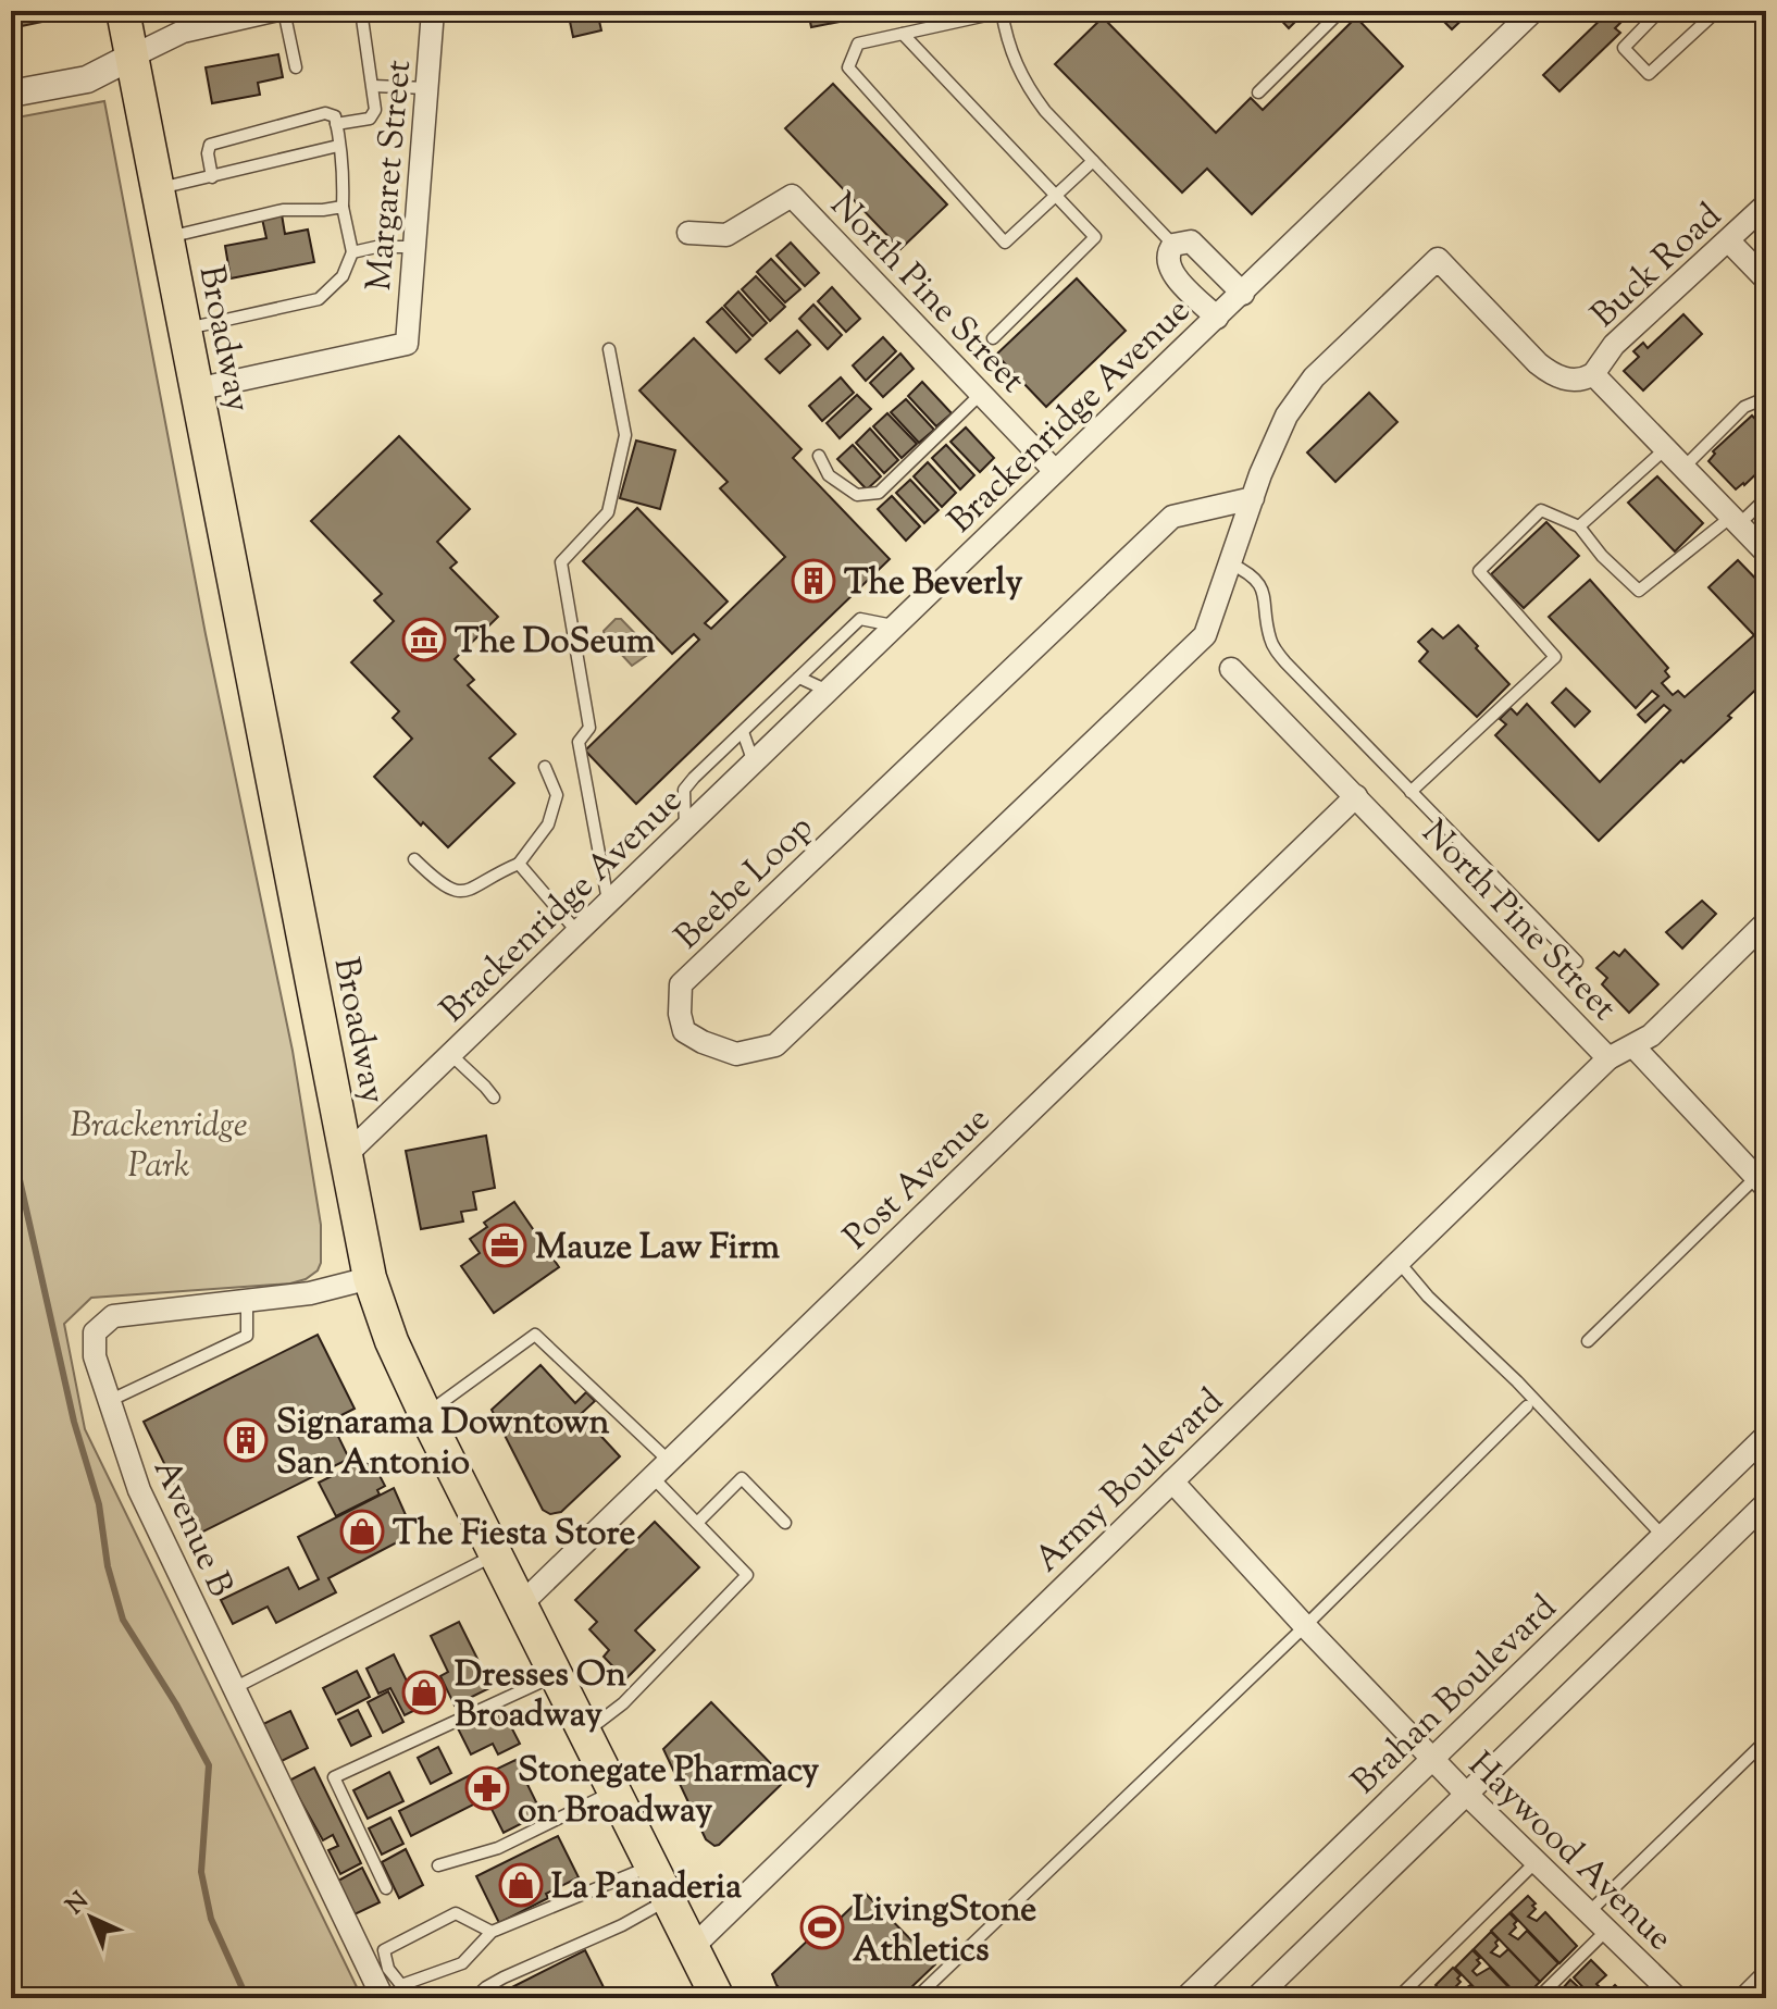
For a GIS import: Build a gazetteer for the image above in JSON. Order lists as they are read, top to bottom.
{
  "streets": {
    "main road": ["Broadway"],
    "street": [
      "Margaret Street",
      "Buck Road",
      "North Pine Street",
      "Brackenridge Avenue",
      "Beebe Loop",
      "Post Avenue",
      "Army Boulevard",
      "Avenue B",
      "Brahan Boulevard",
      "Haywood Avenue"
    ]
  },
  "crossings": [
    ["Margaret Street", "Broadway"],
    ["North Pine Street", "Brackenridge Avenue"],
    ["North Pine Street", "Post Avenue"],
    ["North Pine Street", "Army Boulevard"],
    ["Broadway", "Brackenridge Avenue"],
    ["Broadway", "Post Avenue"],
    ["Broadway", "Army Boulevard"],
    ["Broadway", "Avenue B"],
    ["Army Boulevard", "Haywood Avenue"],
    ["Brahan Boulevard", "Haywood Avenue"]
  ],
  "parks": ["Brackenridge Park"],
  "places": {
    "building": ["The Beverly", "Signarama Downtown San Antonio"],
    "museum": ["The DoSeum"],
    "office": ["Mauze Law Firm"],
    "shop": ["The Fiesta Store", "Dresses On Broadway", "La Panaderia"],
    "pharmacy": ["Stonegate Pharmacy on Broadway"],
    "sports": ["LivingStone Athletics"]
  },
  "north": "top left"
}
